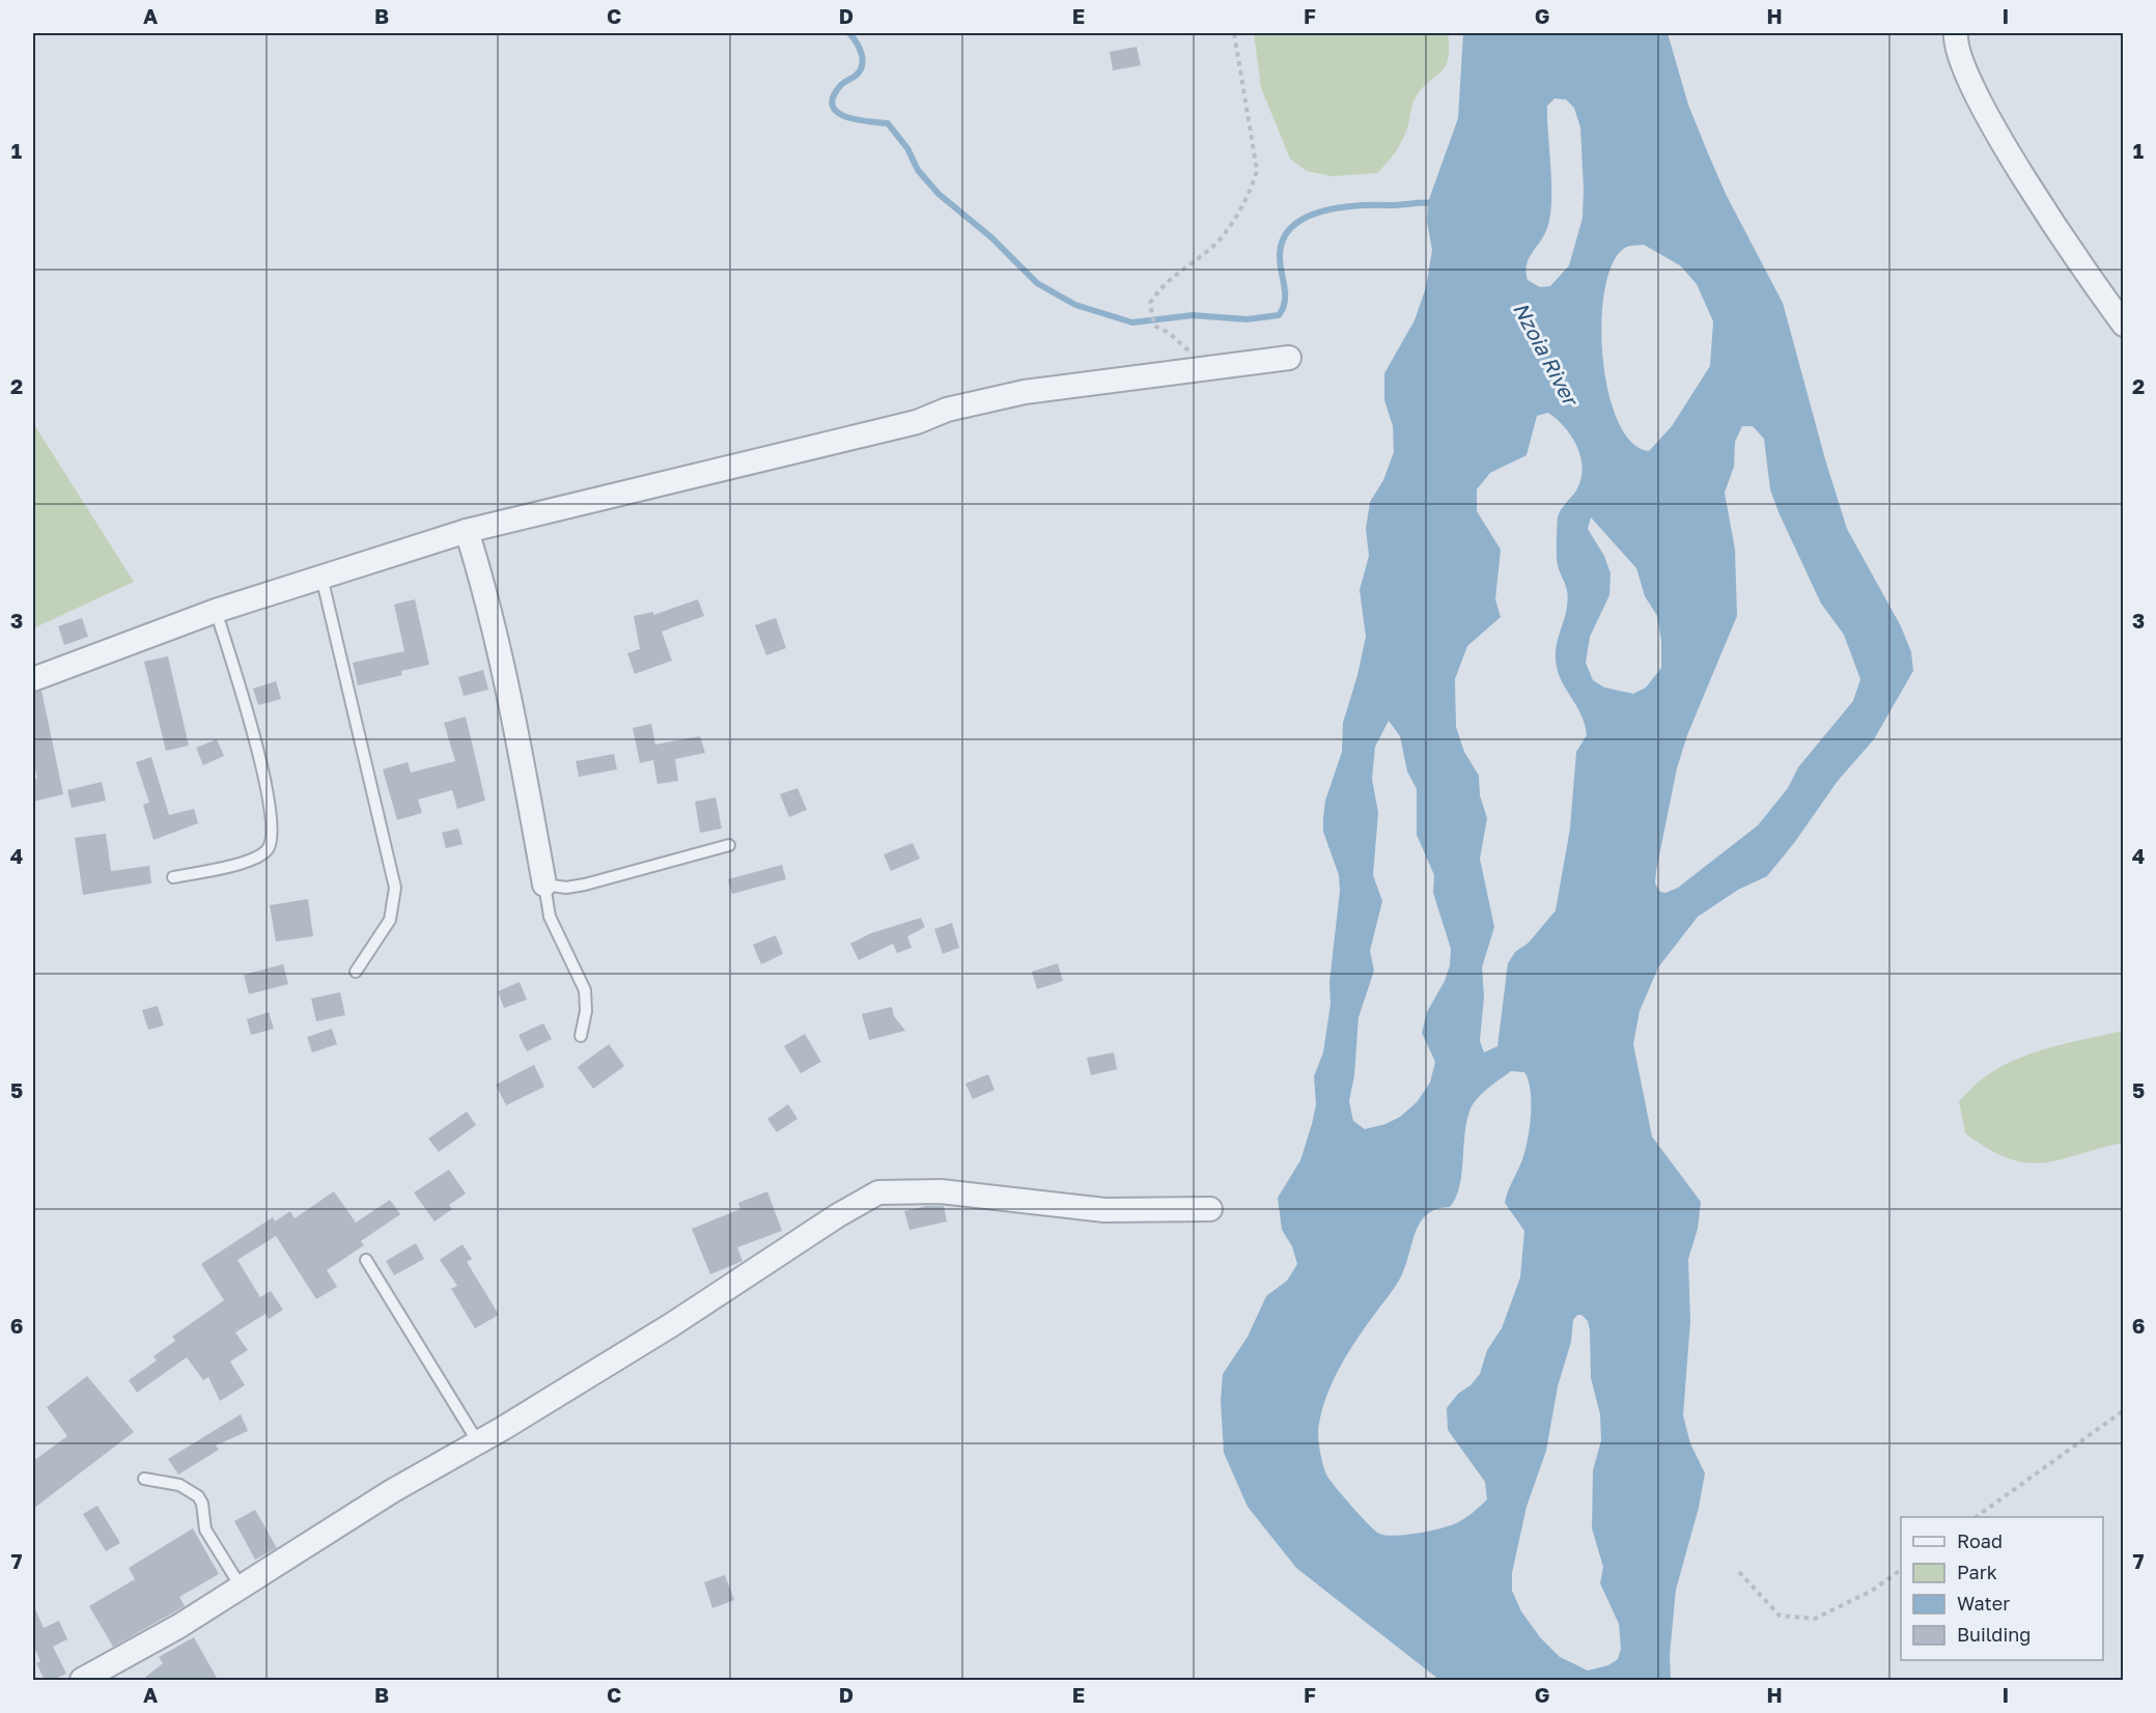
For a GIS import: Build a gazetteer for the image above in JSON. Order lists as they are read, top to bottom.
{
  "water": ["Nzoia River"],
  "legend": [
    "Road",
    "Park",
    "Water",
    "Building"
  ],
  "grid": {
    "columns": [
      "A",
      "B",
      "C",
      "D",
      "E",
      "F",
      "G",
      "H",
      "I"
    ],
    "rows": [
      "1",
      "2",
      "3",
      "4",
      "5",
      "6",
      "7"
    ]
  }
}
